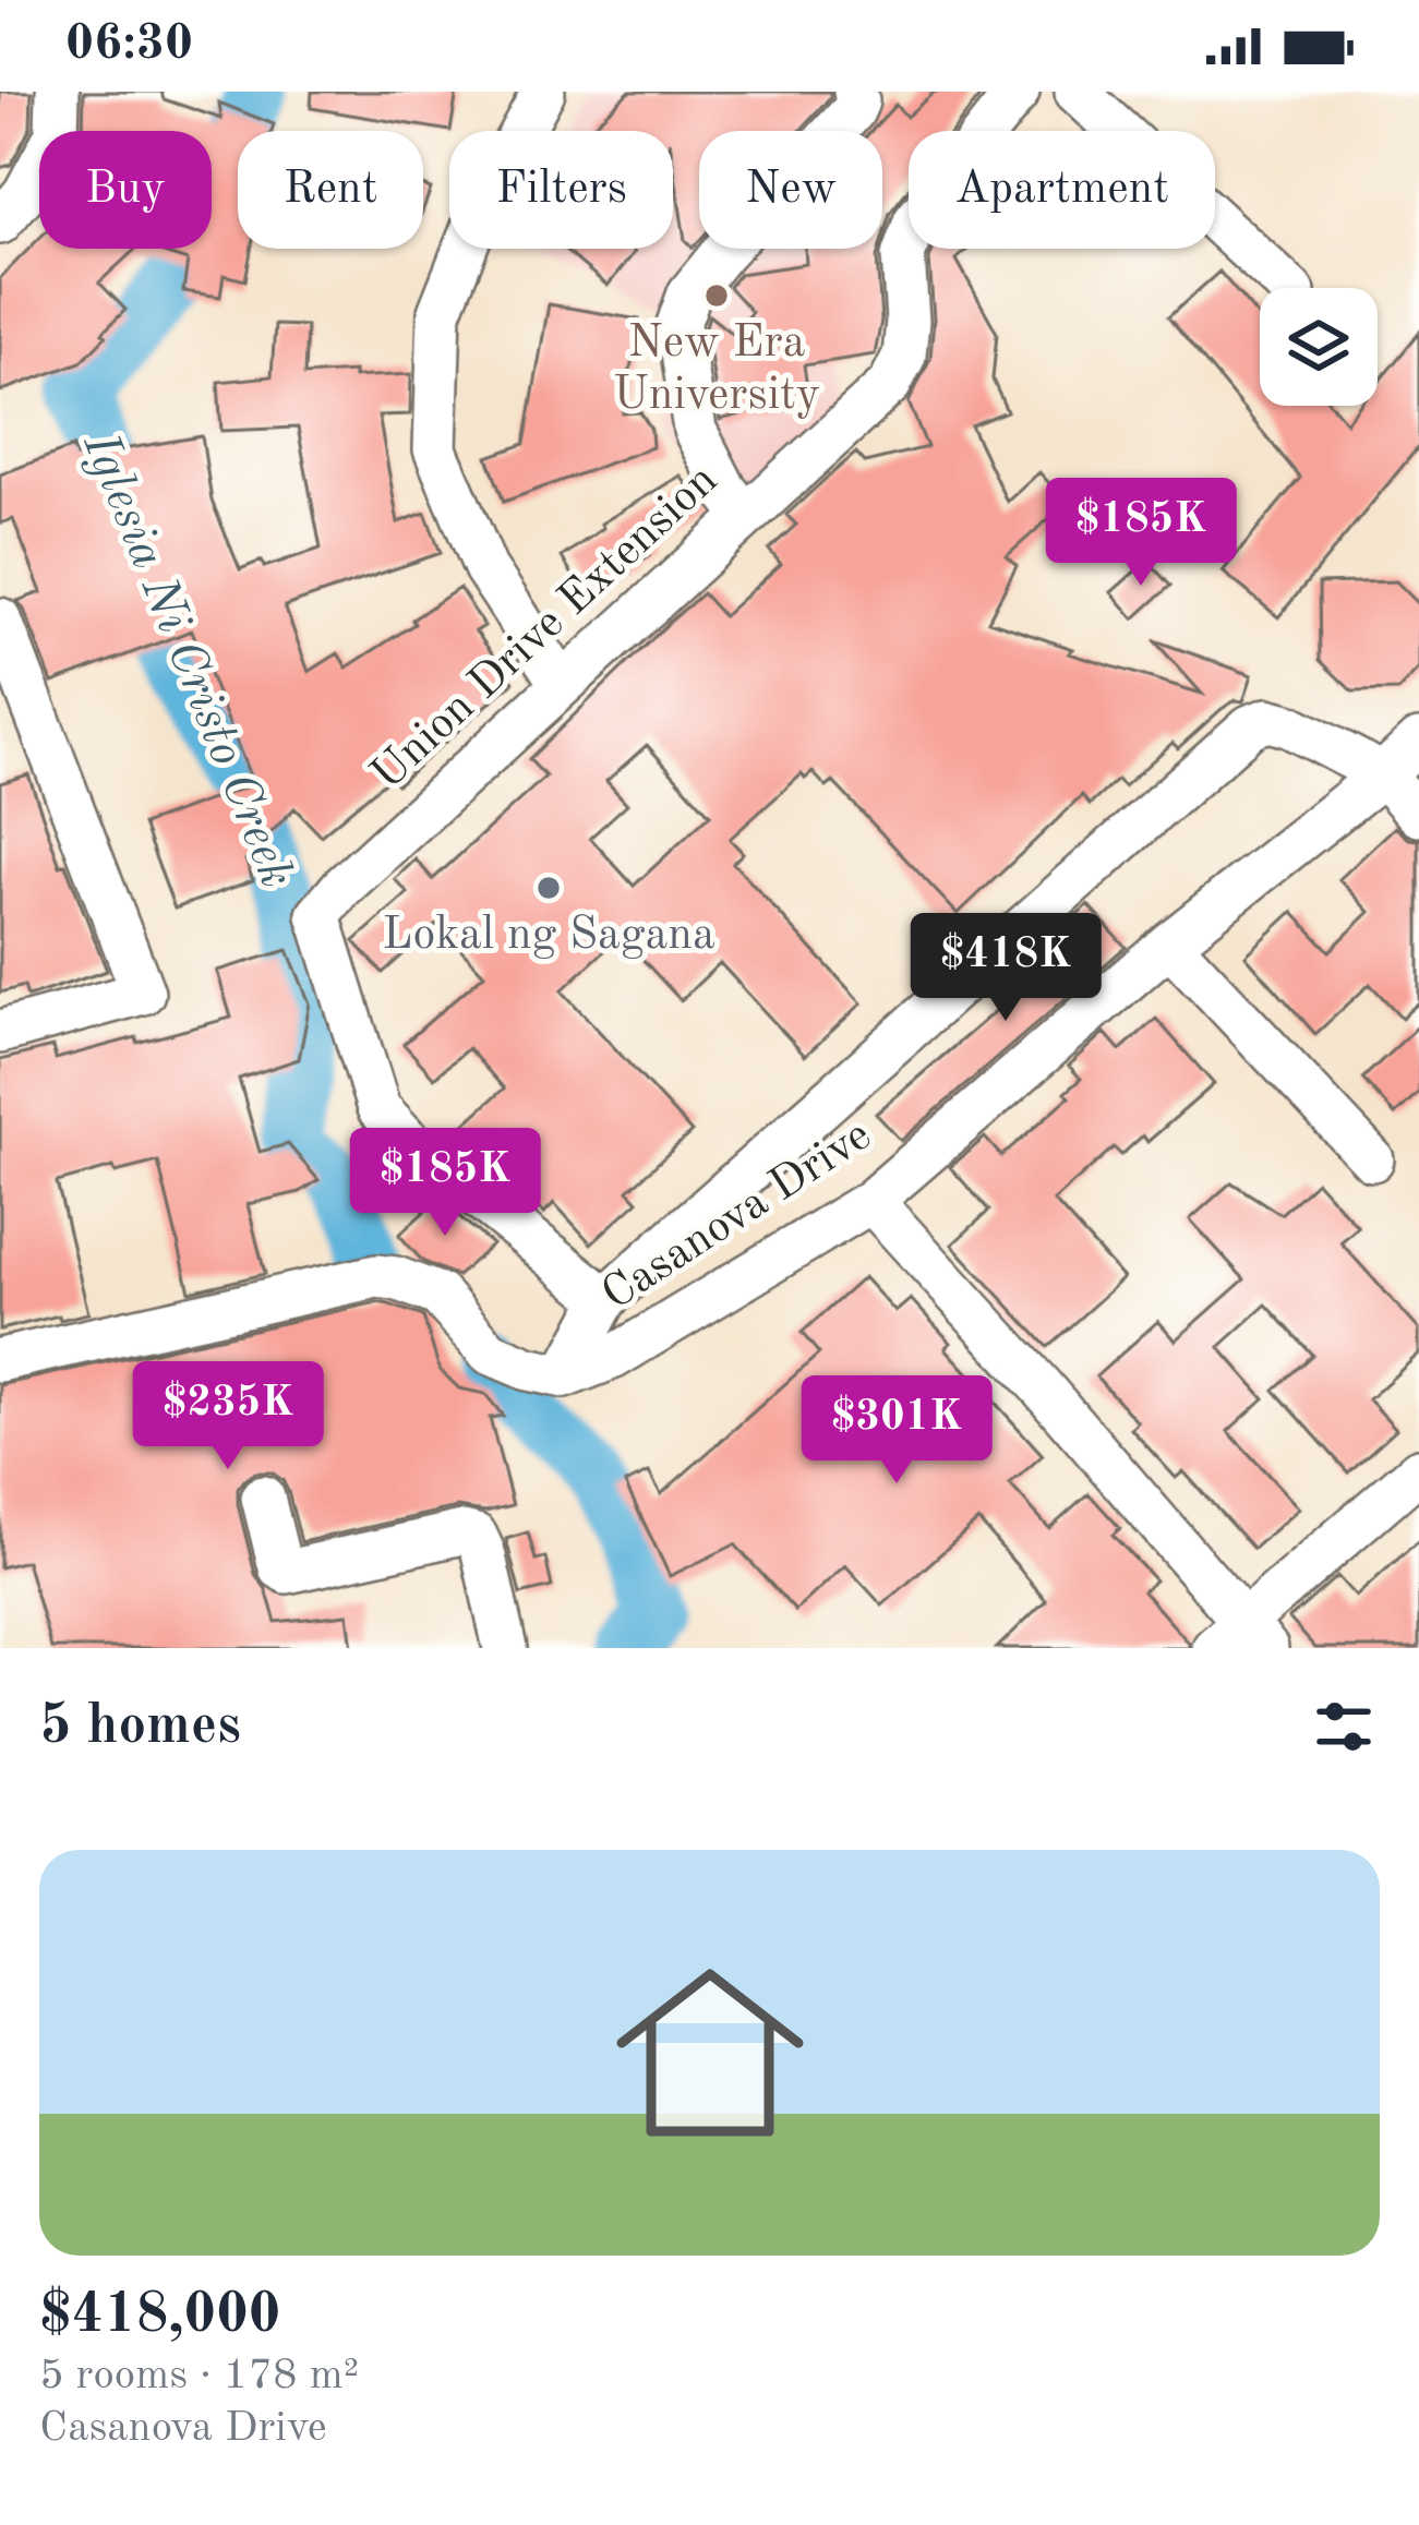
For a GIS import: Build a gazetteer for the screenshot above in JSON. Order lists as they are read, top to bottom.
{
  "streets": {
    "street": ["Union Drive Extension", "Casanova Drive"]
  },
  "crossings": [
    ["Union Drive Extension", "Casanova Drive"]
  ],
  "water": ["Iglesia Ni Cristo Creek"],
  "places": ["New Era University", "Lokal ng Sagana"],
  "page": {
    "status": "06:30",
    "chip": [
      "Buy",
      "Rent",
      "Filters",
      "New",
      "Apartment"
    ],
    "price": [
      "$185K",
      "$418K",
      "$185K",
      "$235K",
      "$301K"
    ],
    "heading": "5 homes",
    "list": [
      {
        "name": "$418,000",
        "note": "5 rooms · 178 m² · Casanova Drive"
      }
    ]
  }
}
